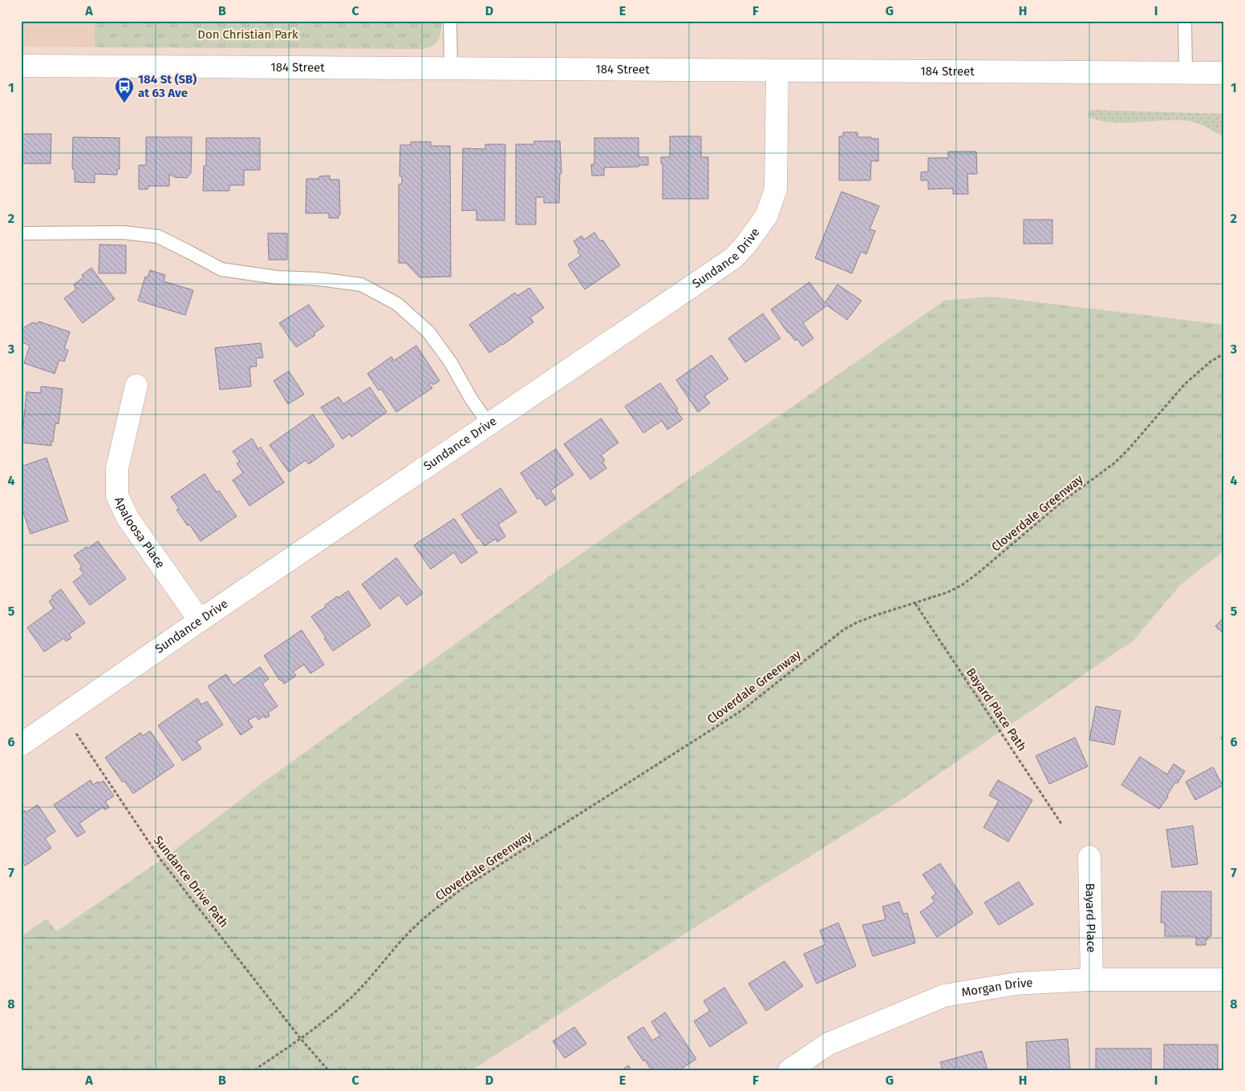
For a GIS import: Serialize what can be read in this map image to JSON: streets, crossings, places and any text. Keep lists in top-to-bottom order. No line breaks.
{"streets":{"street":["184 Street","Sundance Drive","Apaloosa Place","Bayard Place","Morgan Drive"],"path":["Cloverdale Greenway","Bayard Place Path","Sundance Drive Path"]},"crossings":[["184 Street","Sundance Drive"],["Sundance Drive","Apaloosa Place"],["Cloverdale Greenway","Bayard Place Path"],["Cloverdale Greenway","Sundance Drive Path"],["Bayard Place","Morgan Drive"]],"parks":["Don Christian Park"],"places":{"bus stop":["184 St (SB) at 63 Ave"]},"grid":{"columns":["A","B","C","D","E","F","G","H","I"],"rows":["1","2","3","4","5","6","7","8"]}}
